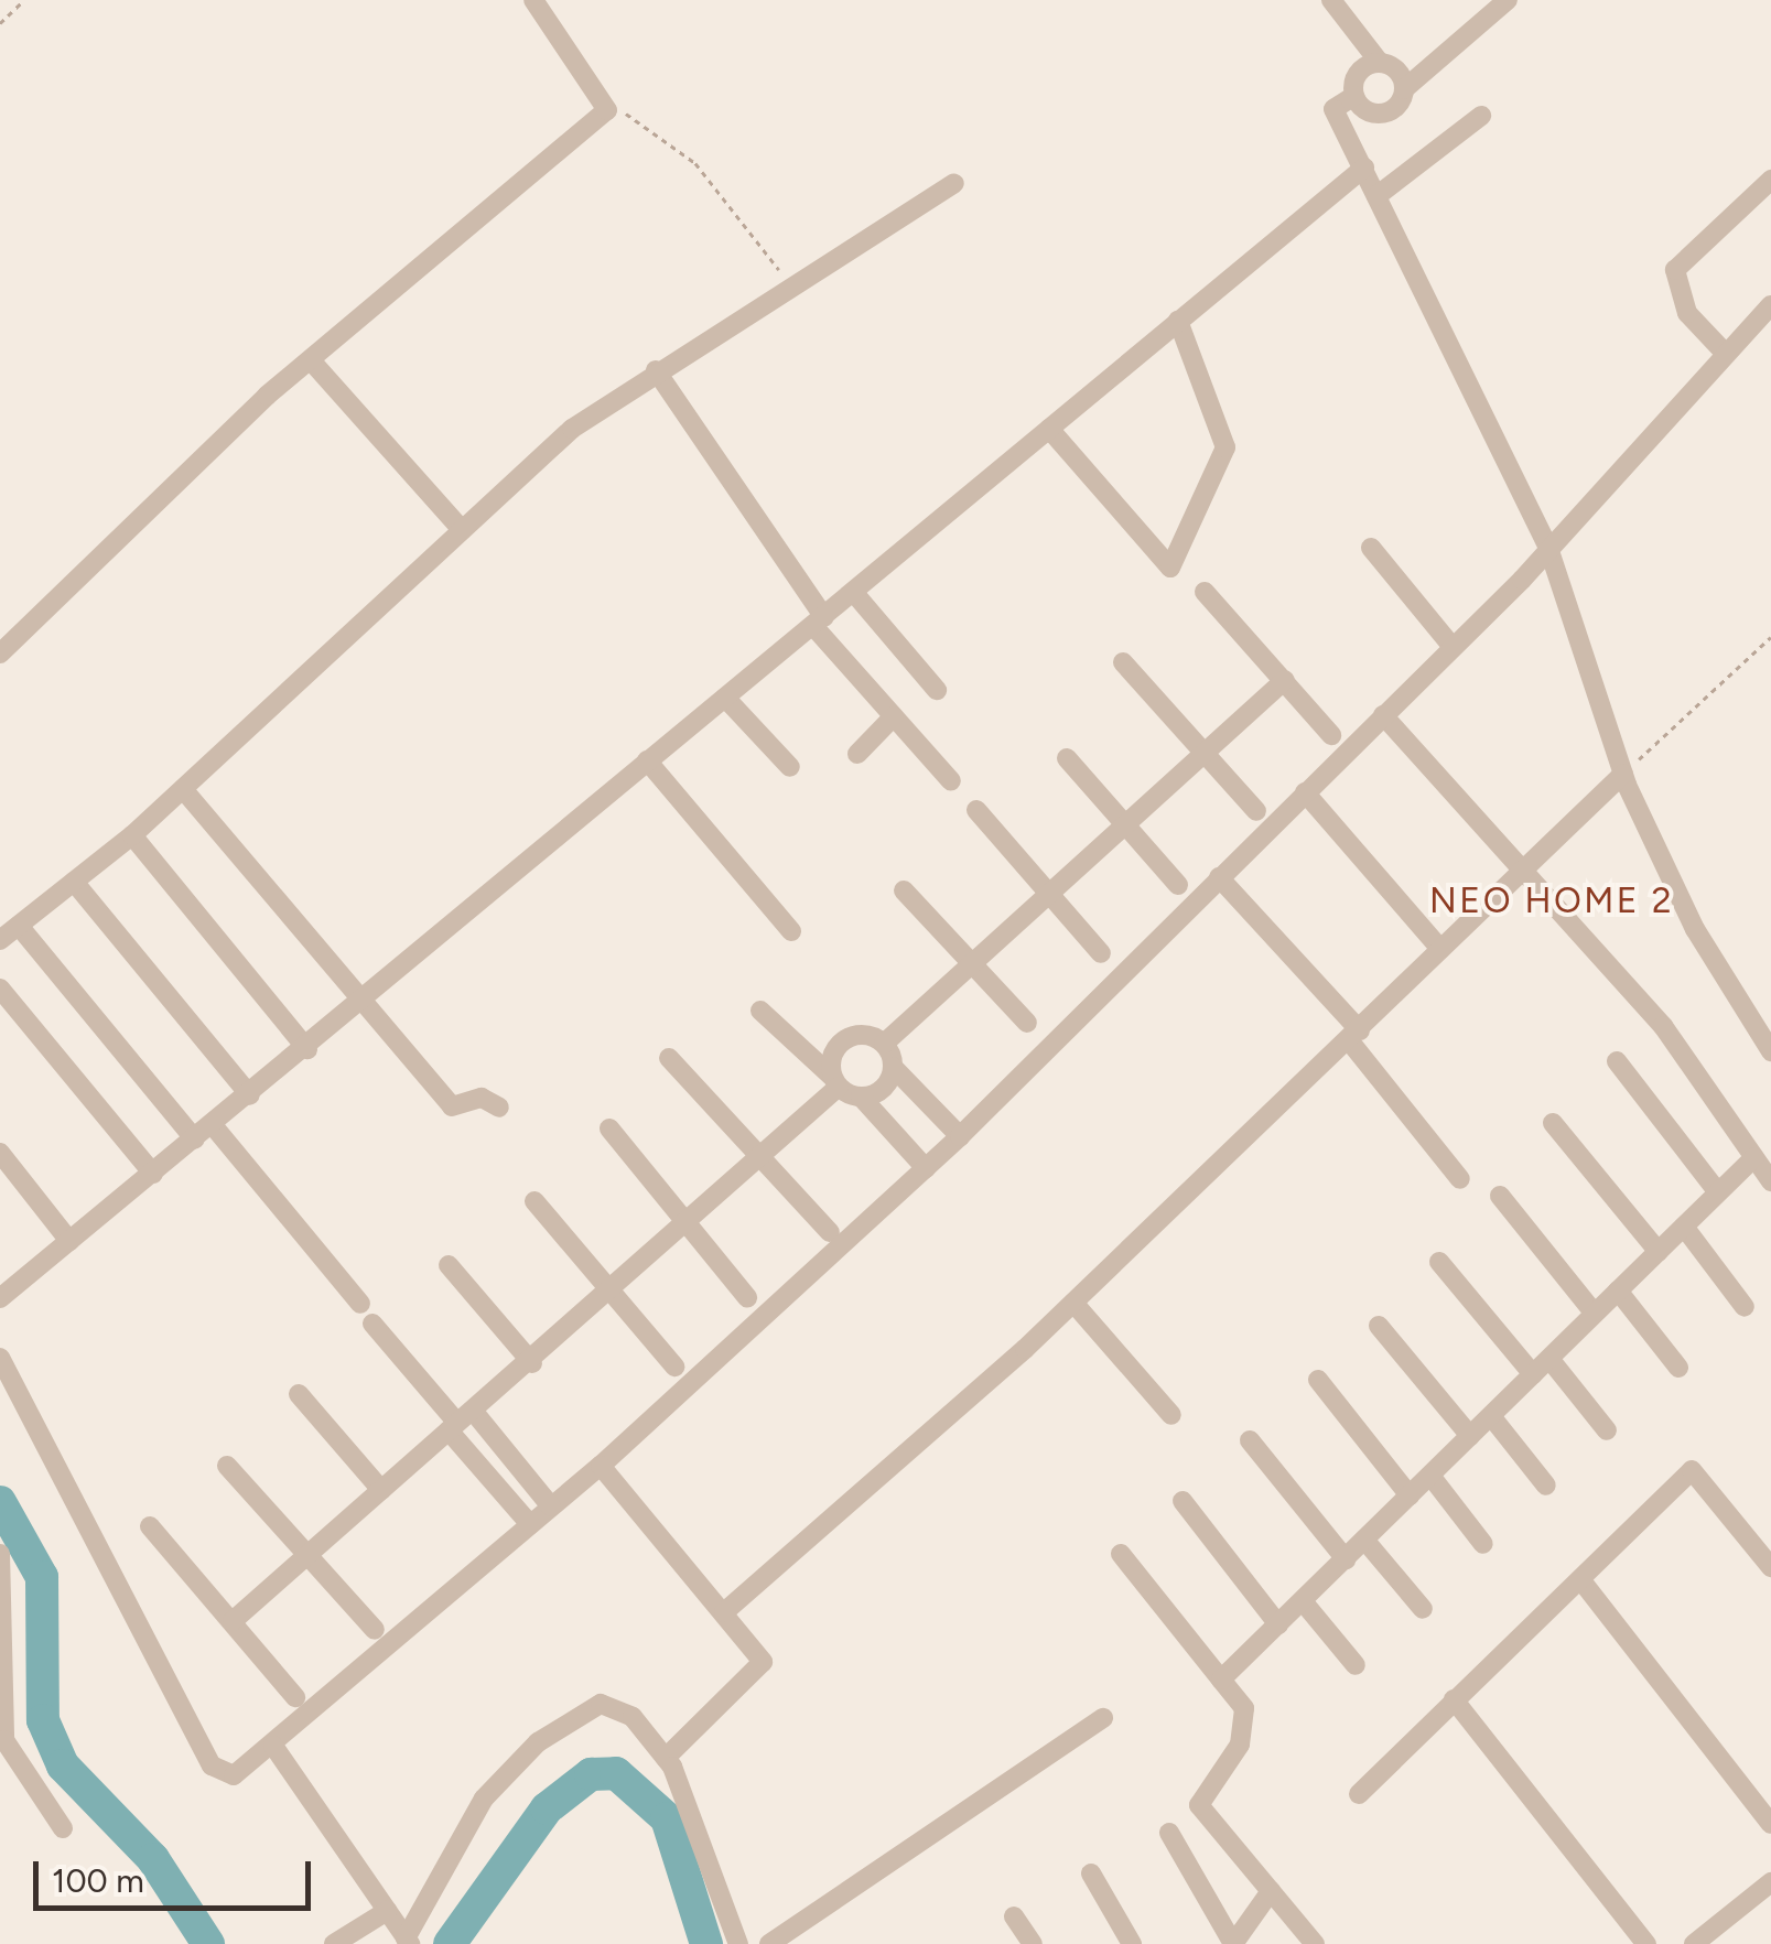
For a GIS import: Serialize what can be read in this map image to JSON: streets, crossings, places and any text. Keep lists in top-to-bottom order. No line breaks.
{"districts":["NEO HOME 2"],"scale_bar":"100 m"}
